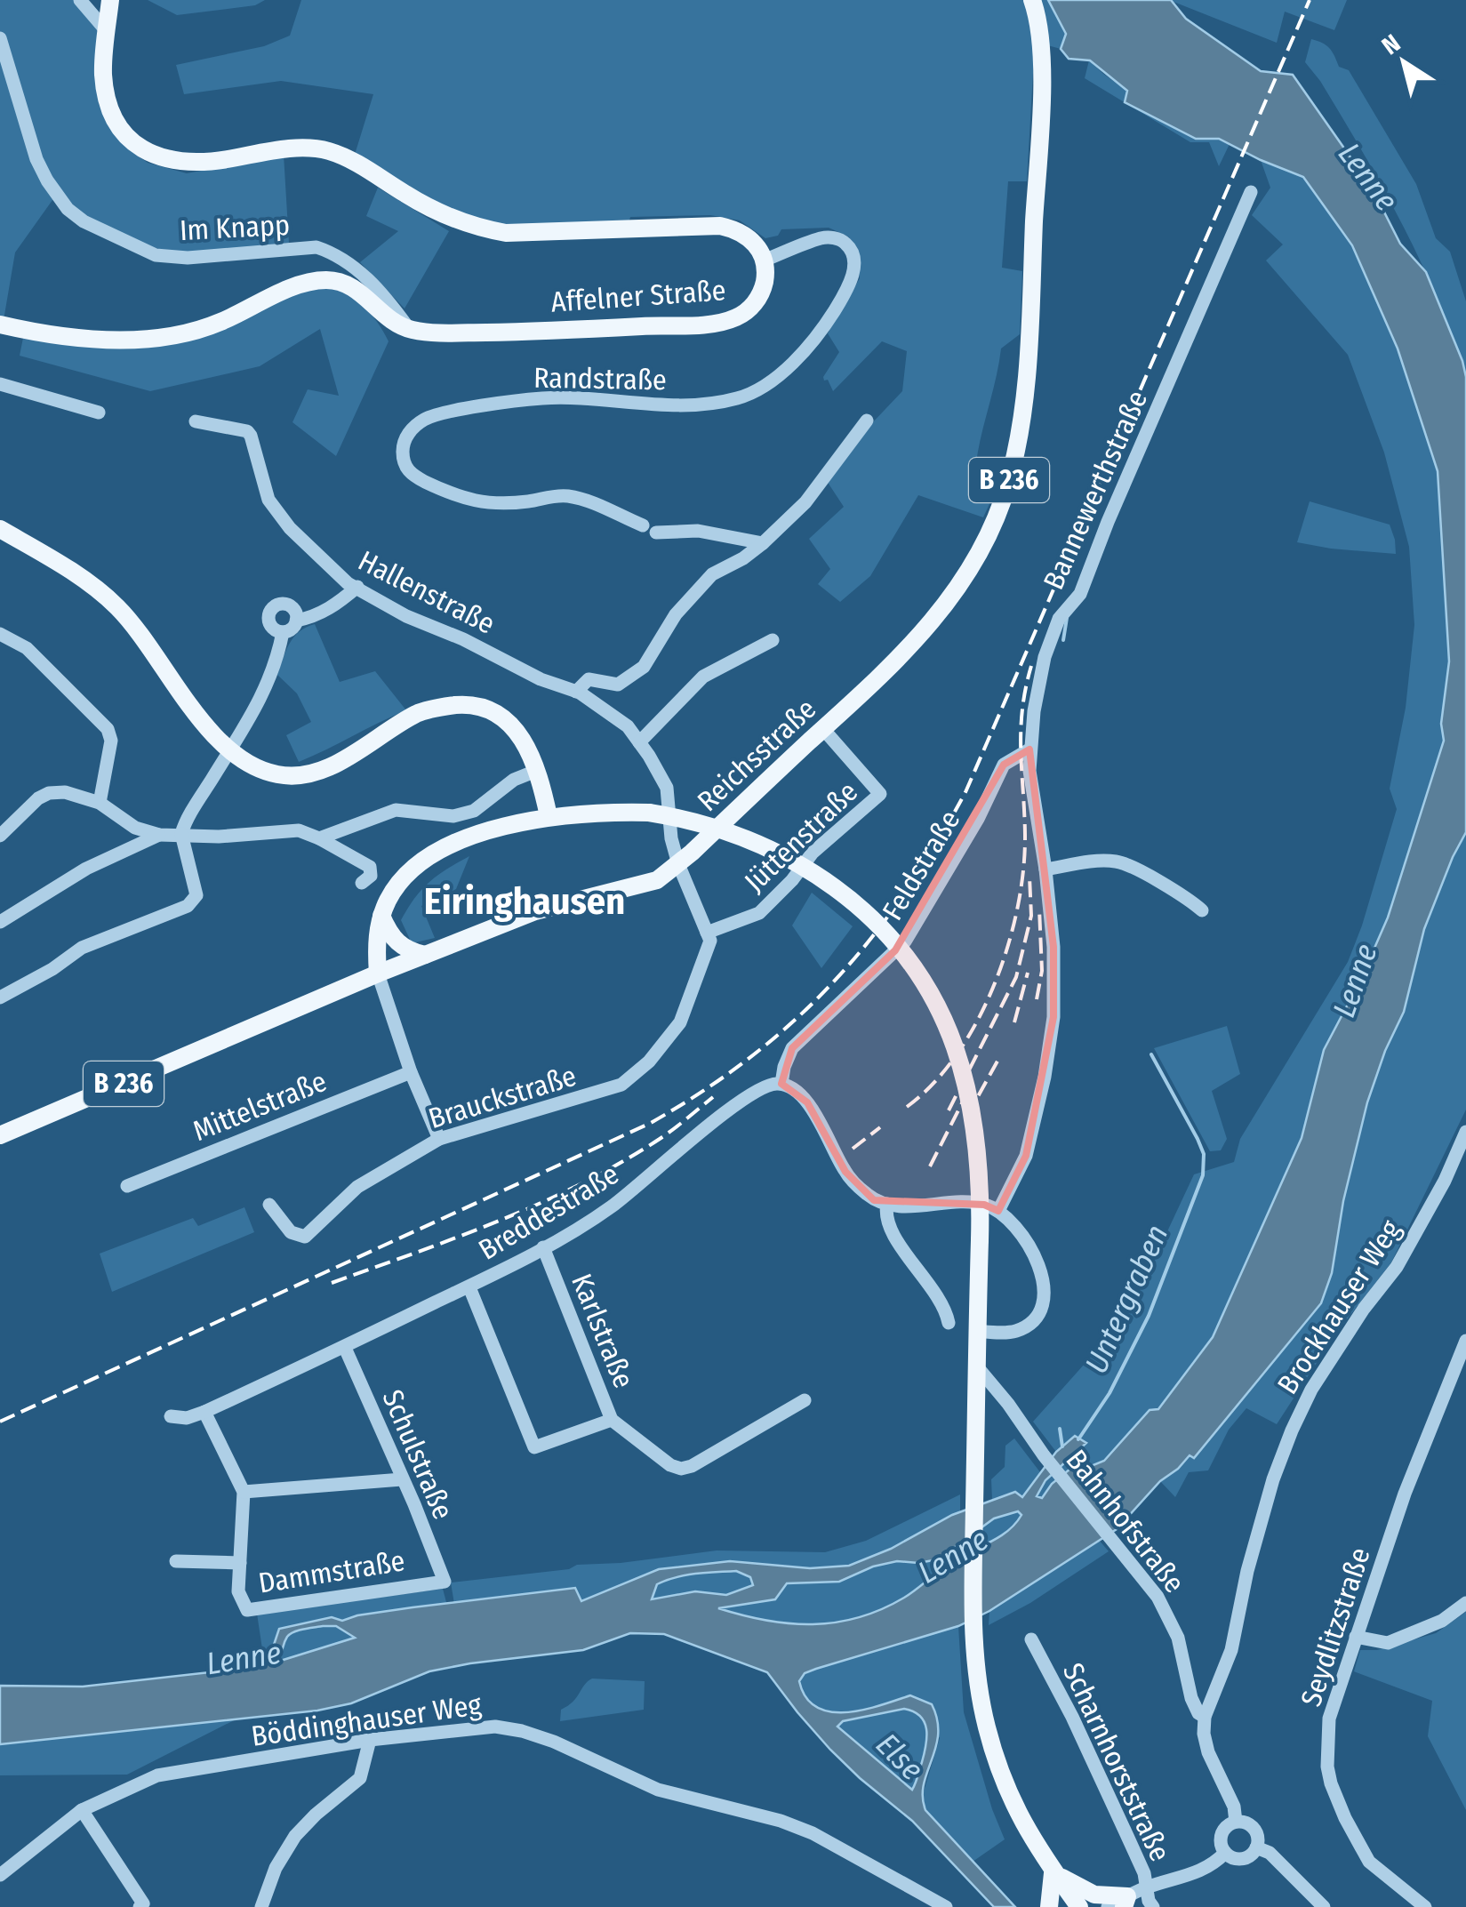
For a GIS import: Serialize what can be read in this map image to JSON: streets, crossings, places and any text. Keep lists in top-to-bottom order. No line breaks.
{"streets":{"main road":["Affelner Straße","B 236","Reichsstraße"],"street":["Im Knapp","Randstraße","Bannewerthstraße","Hallenstraße","Jüttenstraße","Feldstraße","Brauckstraße","Mittelstraße","Breddestraße","Brockhauser Weg","Karlstraße","Schulstraße","Bahnhofstraße","Dammstraße","Seydlitzstraße","Böddinghauser Weg","Scharnhorststraße"]},"crossings":[["Im Knapp","Affelner Straße"],["Affelner Straße","Randstraße"],["Bannewerthstraße","Feldstraße"],["Hallenstraße","Reichsstraße"],["Hallenstraße","Jüttenstraße"],["Hallenstraße","Brauckstraße"],["Reichsstraße","Jüttenstraße"],["Jüttenstraße","Brauckstraße"],["Feldstraße","Breddestraße"],["Breddestraße","Karlstraße"],["Breddestraße","Schulstraße"],["Brockhauser Weg","Bahnhofstraße"],["Schulstraße","Dammstraße"]],"districts":["Eiringhausen"],"water":["Lenne","Untergraben","Else"],"north":"top left"}
